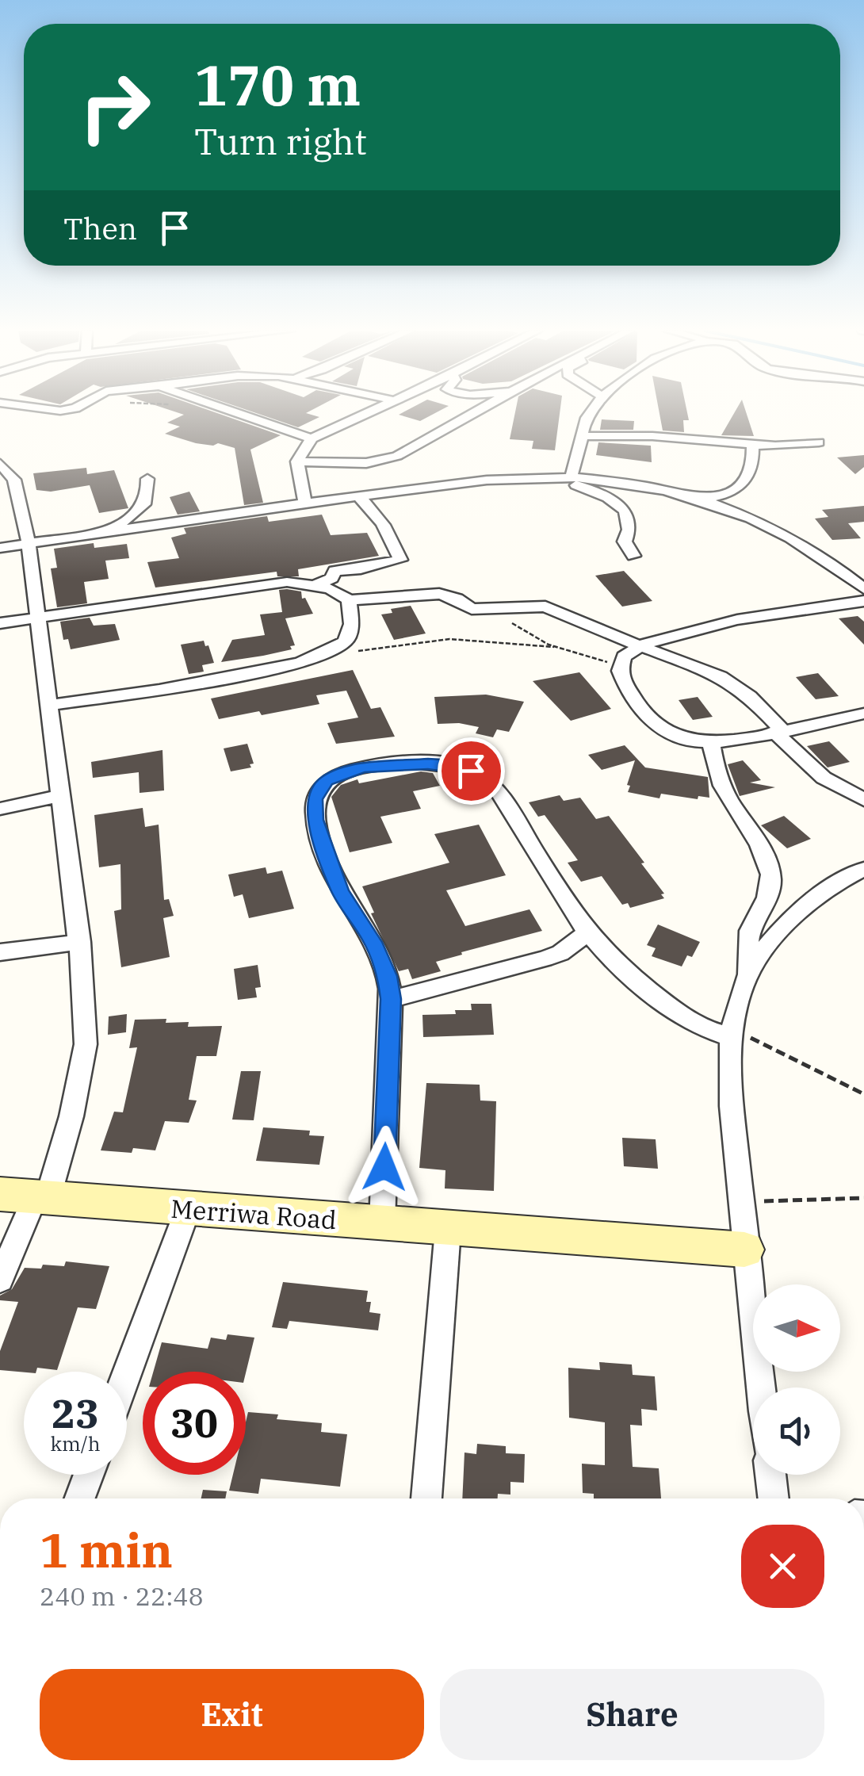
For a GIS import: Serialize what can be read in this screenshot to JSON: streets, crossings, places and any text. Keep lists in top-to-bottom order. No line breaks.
{"streets":{"street":["Merriwa Road"]},"north":"right","page":{"turn":["170 m","Turn right"],"then":"Then","speed":"23 km/h","limit":"30","heading":["1 min","240 m · 22:48"],"buttons":["Exit","Share"]}}
